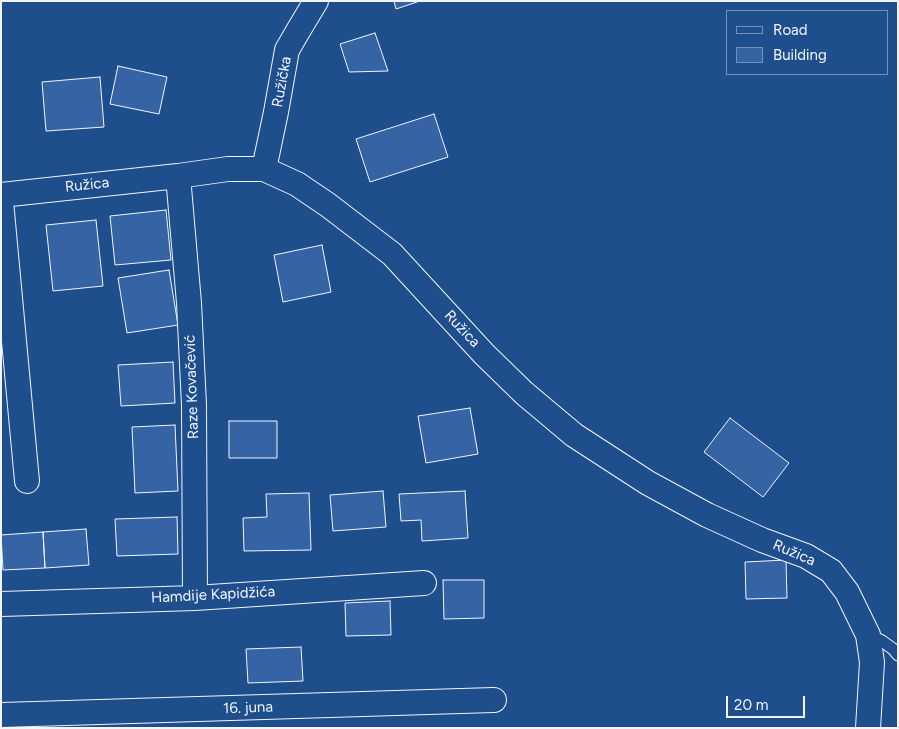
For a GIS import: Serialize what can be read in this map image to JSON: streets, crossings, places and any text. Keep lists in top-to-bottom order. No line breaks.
{"streets":{"street":["Ružička","Ružica","Raze Kovačević","Hamdije Kapidžića","16. juna"]},"crossings":[["Ružička","Ružica"],["Ružica","Raze Kovačević"],["Raze Kovačević","Hamdije Kapidžića"]],"legend":["Road","Building"],"scale_bar":"20 m"}
